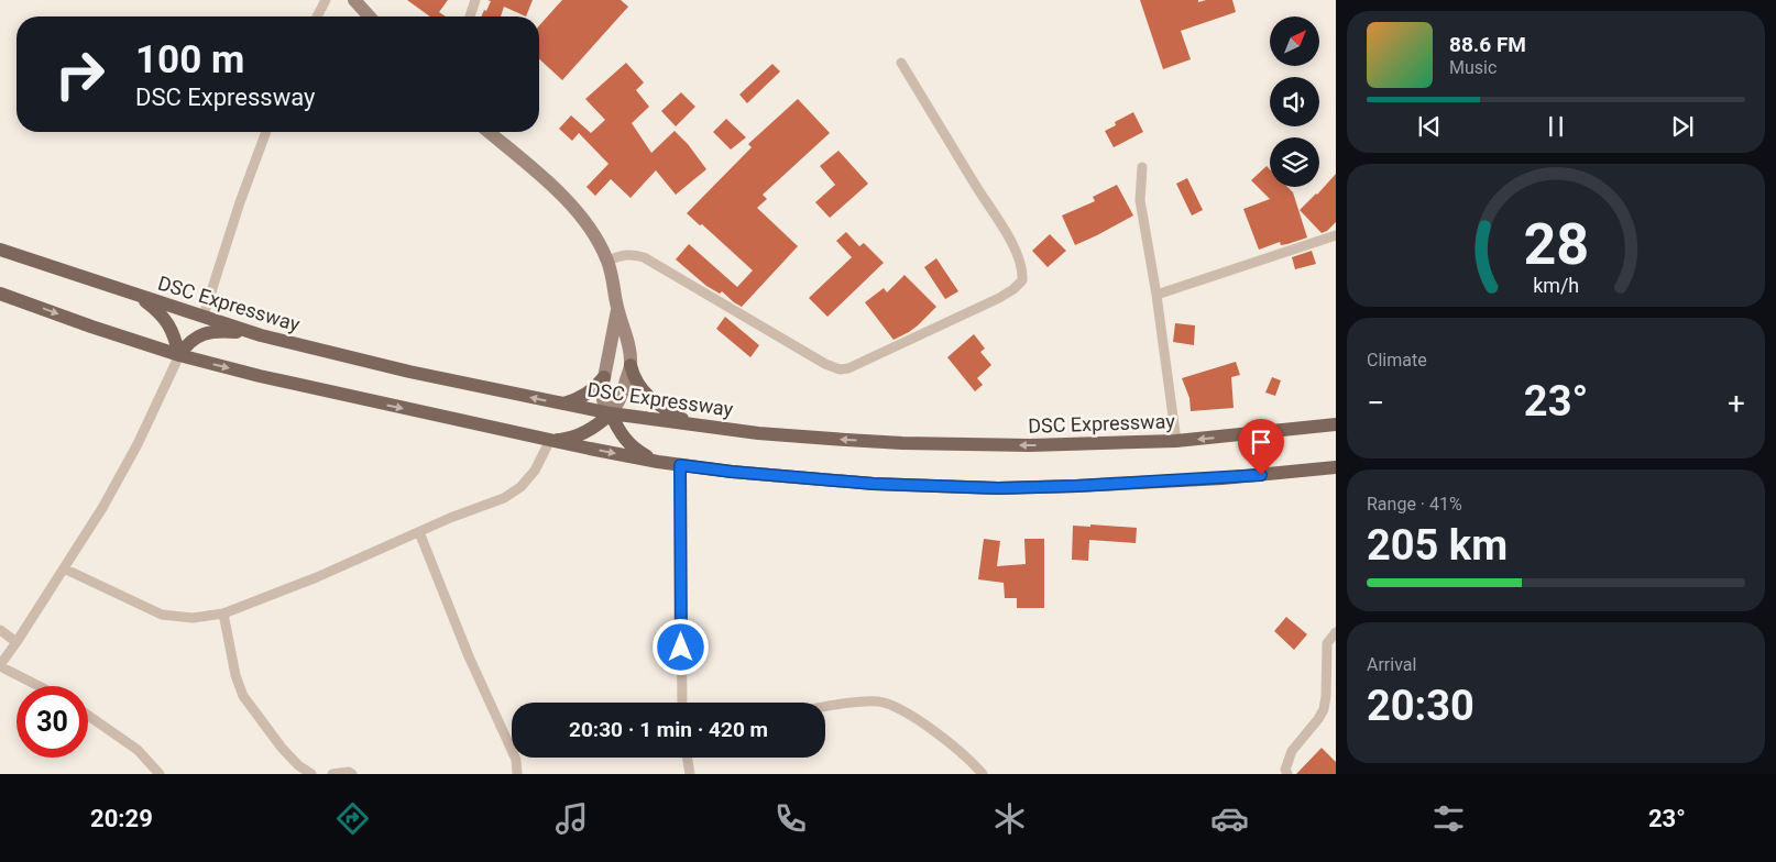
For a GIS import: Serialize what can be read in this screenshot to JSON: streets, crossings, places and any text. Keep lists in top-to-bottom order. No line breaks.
{"streets":{"main road":["DSC Expressway"]},"north":"top right","page":{"turn":["100 m","DSC Expressway"],"song":["88.6 FM","Music"],"tile":["Climate",["Range · 41%","205 km"],["Arrival","20:30"]],"heat":["−","23°","+"],"limit":"30","trip":"20:30 · 1 min · 420 m","tabs":["20:29","23°"],"gauge":["28","km/h"]}}
